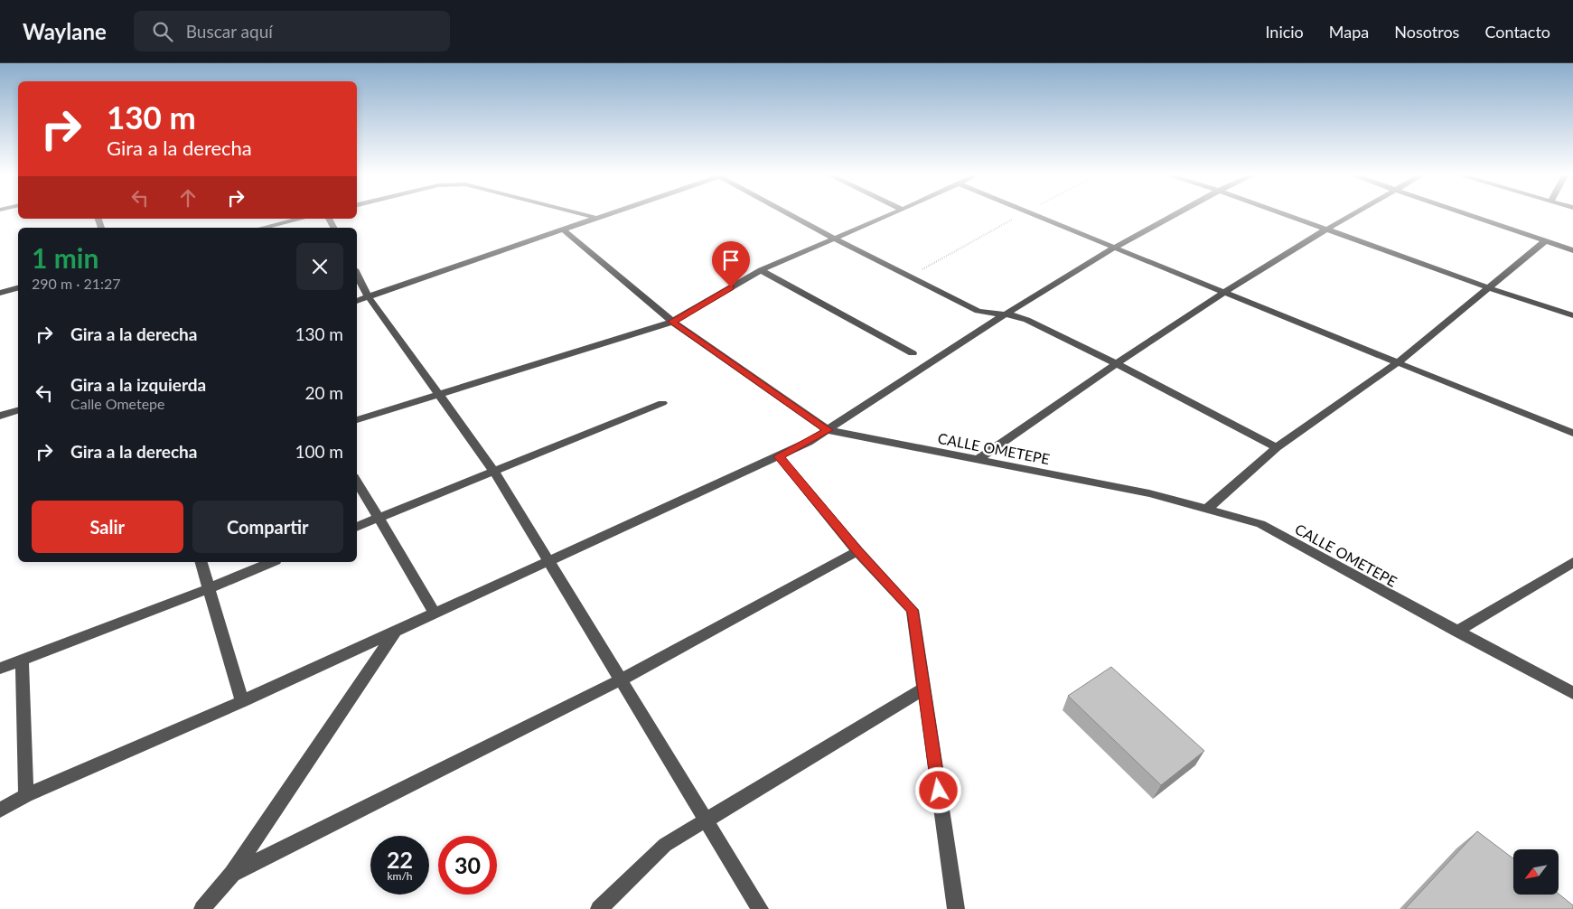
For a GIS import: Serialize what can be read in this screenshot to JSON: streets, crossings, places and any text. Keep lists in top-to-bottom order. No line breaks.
{"streets":{"street":["CALLE OMETEPE"]},"north":"bottom left","page":{"header":"Waylane","search":"Buscar aquí","nav":["Inicio","Mapa","Nosotros","Contacto"],"turn":["130 m","Gira a la derecha"],"heading":["1 min","290 m · 21:27"],"list":[{"name":"Gira a la derecha","value":"130 m"},{"name":"Gira a la izquierda","note":"Calle Ometepe","value":"20 m"},{"name":"Gira a la derecha","value":"100 m"}],"buttons":["Salir","Compartir"],"speed":"22 km/h","limit":"30"}}
